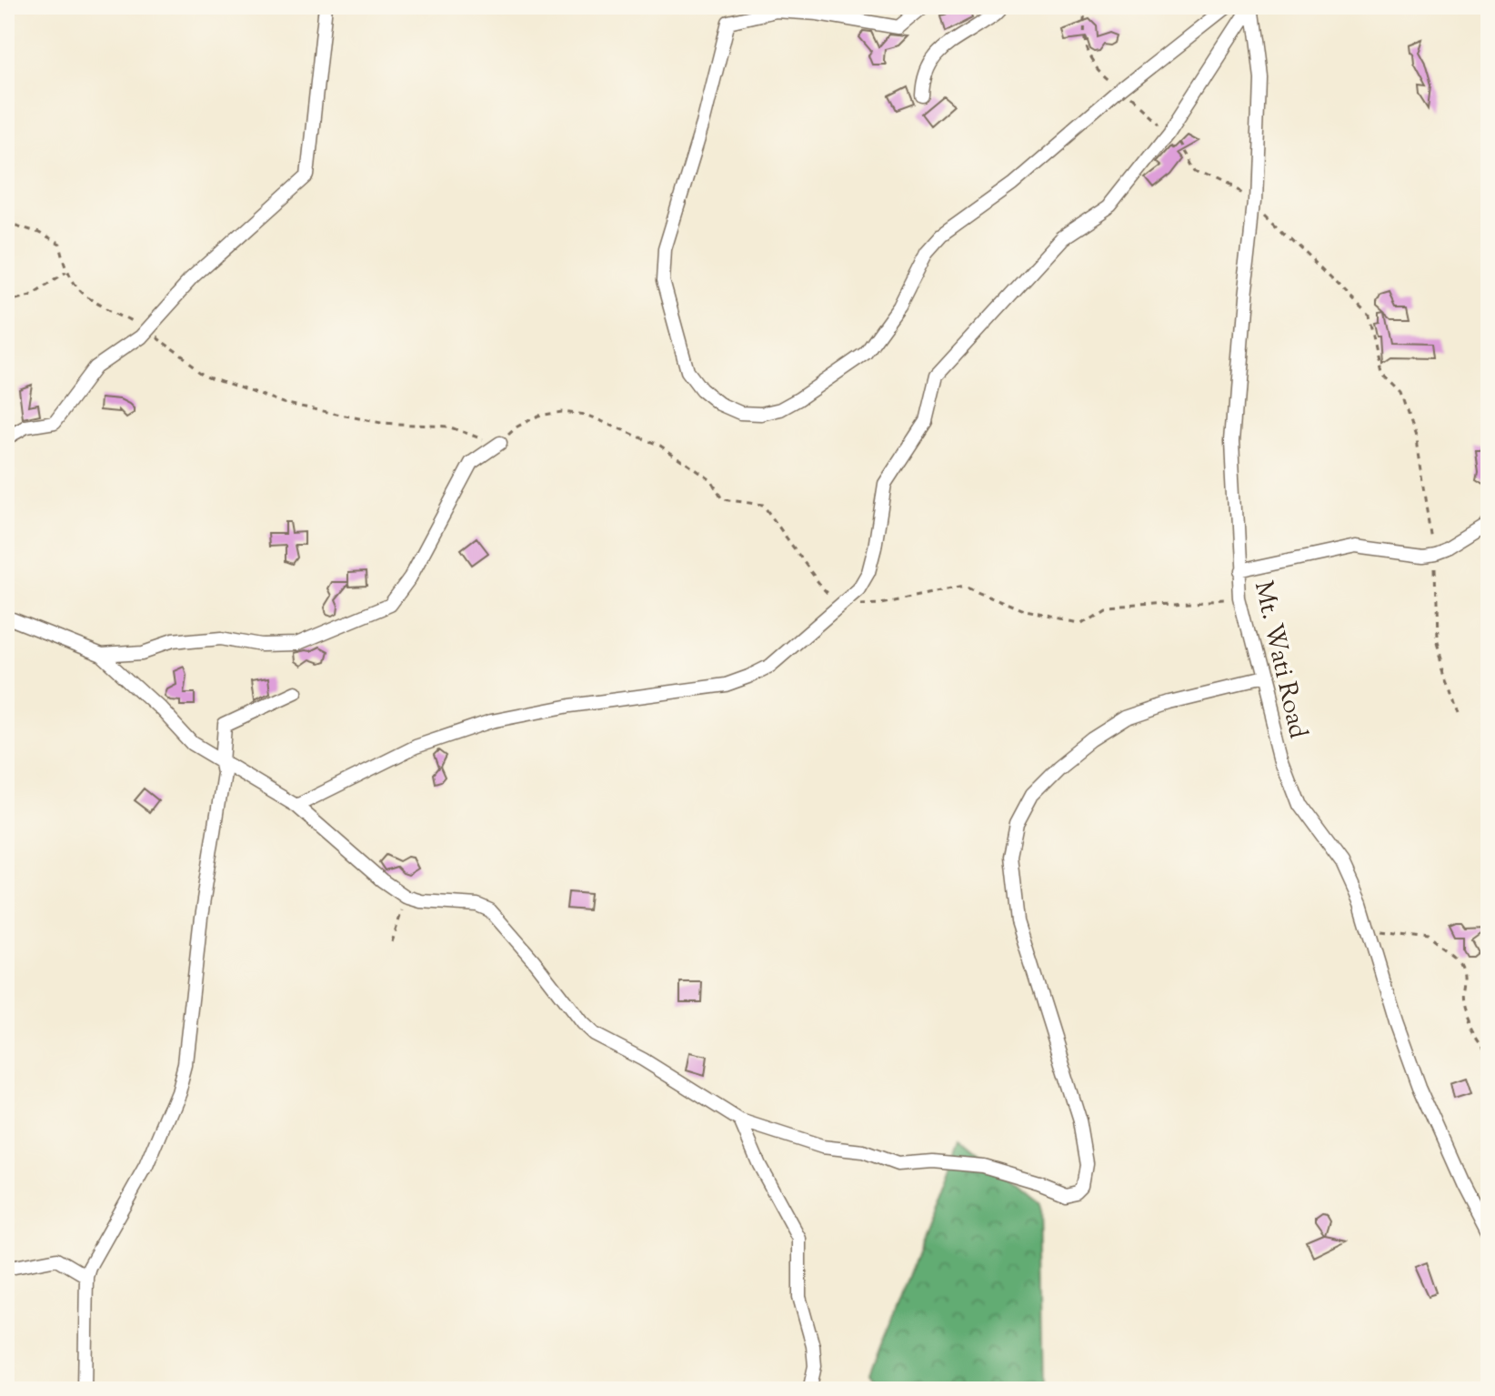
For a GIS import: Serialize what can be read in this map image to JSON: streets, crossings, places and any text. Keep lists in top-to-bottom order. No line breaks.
{"streets":{"street":["Mt. Wati Road"]}}
